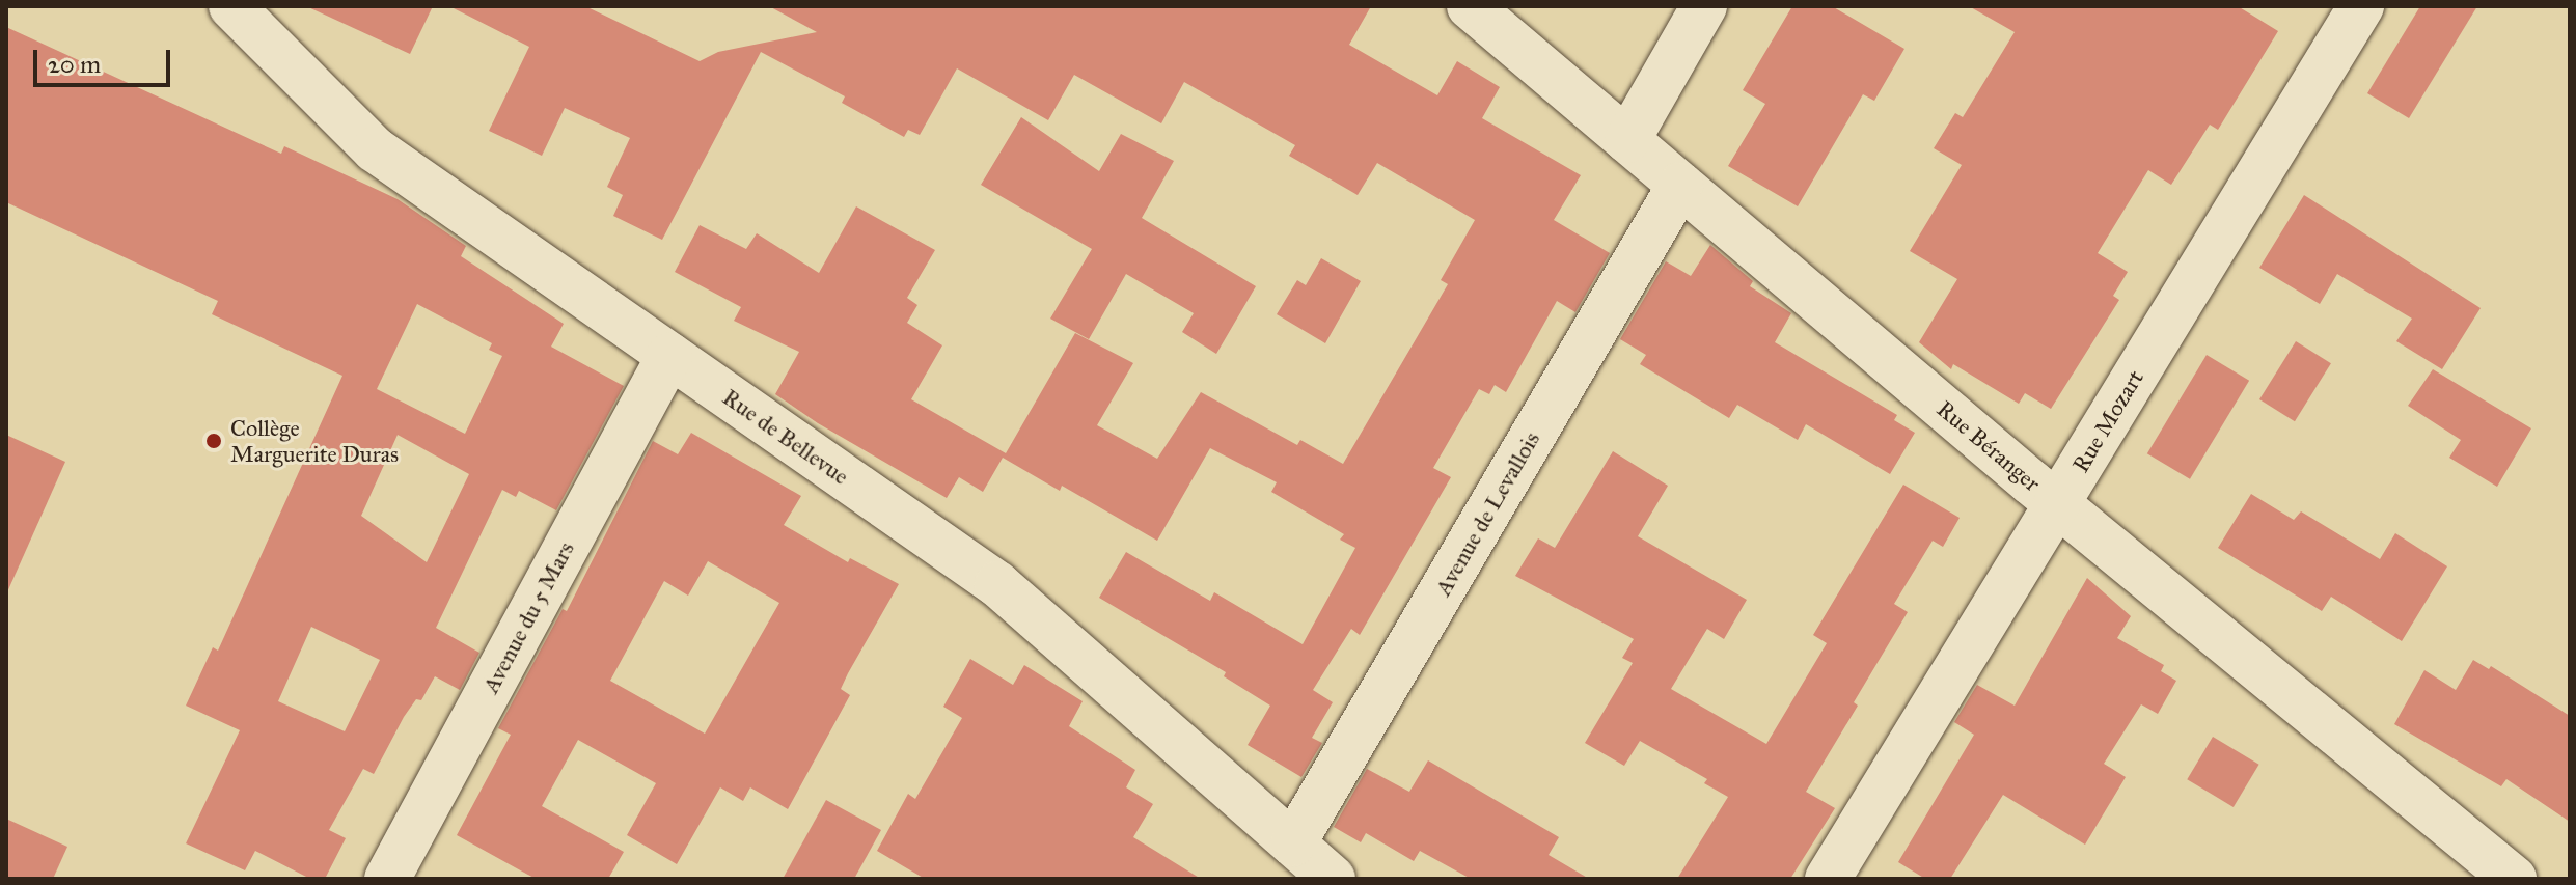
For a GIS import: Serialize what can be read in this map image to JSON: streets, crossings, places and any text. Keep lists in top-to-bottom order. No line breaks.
{"streets":{"street":["Rue Mozart","Rue de Bellevue","Rue Béranger","Avenue de Levallois","Avenue du 5 Mars"]},"crossings":[["Rue Mozart","Rue Béranger"],["Rue de Bellevue","Avenue de Levallois"],["Rue de Bellevue","Avenue du 5 Mars"],["Rue Béranger","Avenue de Levallois"]],"places":["Collège Marguerite Duras"],"scale_bar":"20 m"}
